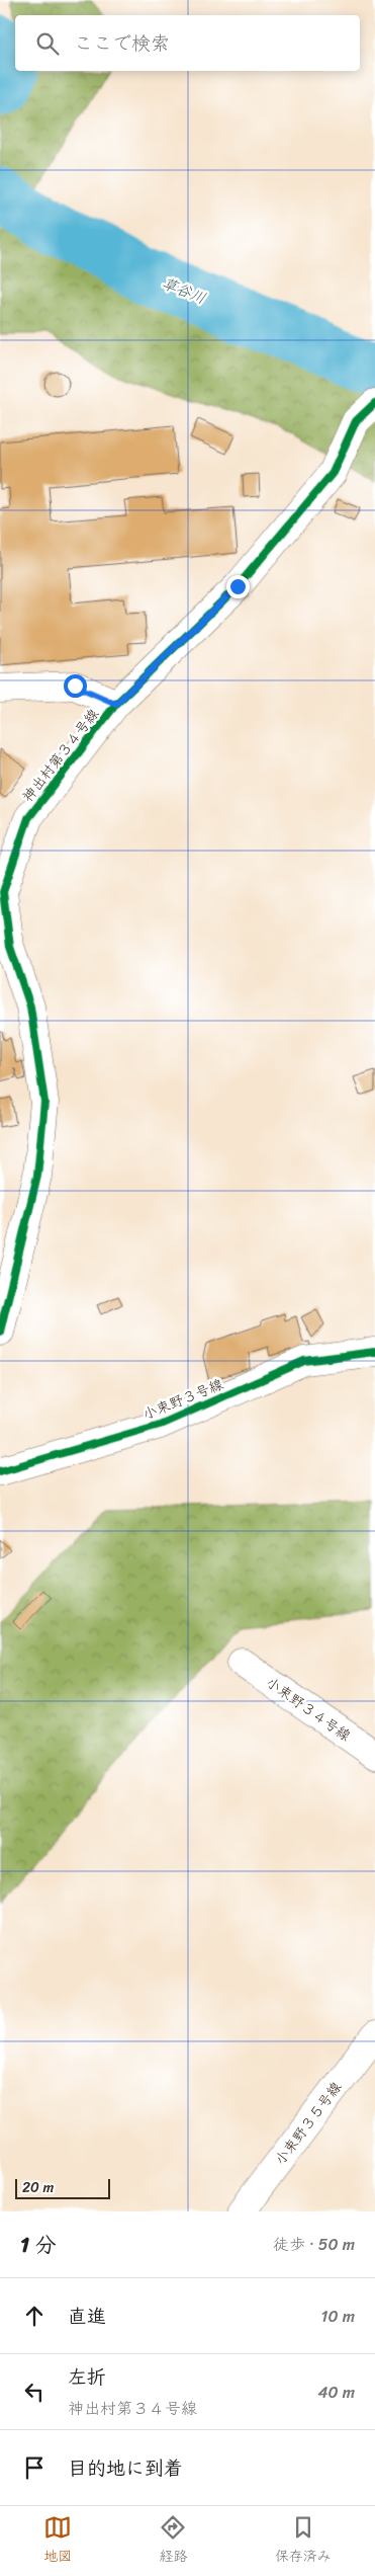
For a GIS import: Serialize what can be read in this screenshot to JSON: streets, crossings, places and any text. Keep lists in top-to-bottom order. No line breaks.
{"streets":{"street":["神出村第３４号線","小束野３号線","小束野３４号線","小束野３５号線"]},"water":["草谷川"],"scale_bar":"20 m","page":{"search":"ここで検索","scale":"20 m","heading":["1 分","徒歩 · 50 m"],"list":[["直進","10 m"],["左折","神出村第３４号線","40 m"],"目的地に到着"],"nav":["地図","経路","保存済み"]}}
